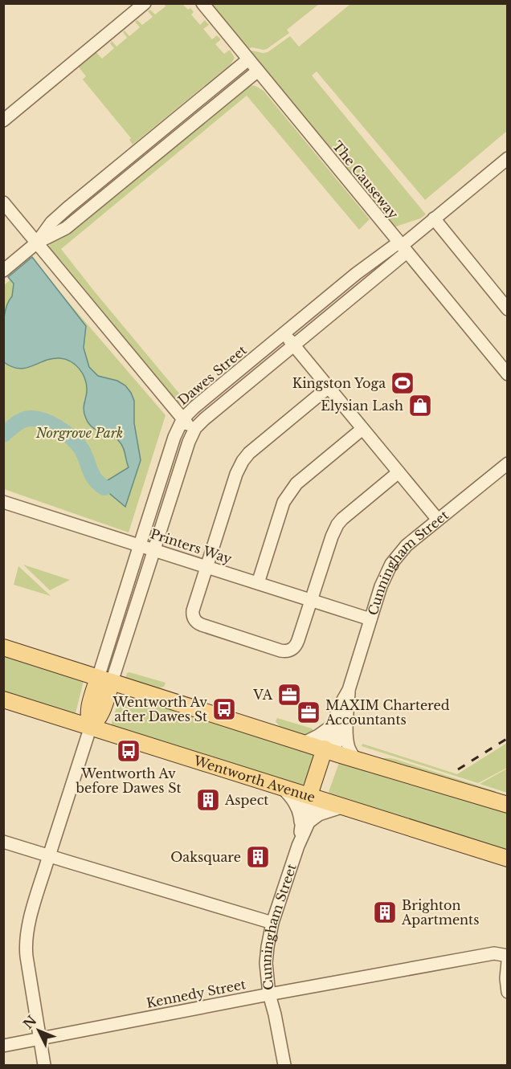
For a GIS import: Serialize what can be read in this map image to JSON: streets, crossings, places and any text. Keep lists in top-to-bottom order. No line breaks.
{"streets":{"main road":["Cunningham Street","Wentworth Avenue"],"street":["The Causeway","Dawes Street","Printers Way","Kennedy Street"]},"crossings":[["The Causeway","Dawes Street"],["Dawes Street","Printers Way"],["Printers Way","Cunningham Street"],["Cunningham Street","Wentworth Avenue"],["Cunningham Street","Kennedy Street"]],"parks":["Norgrove Park"],"places":{"sports":["Kingston Yoga"],"shop":["Elysian Lash"],"office":["VA","MAXIM Chartered Accountants"],"bus stop":["Wentworth Av after Dawes St","Wentworth Av before Dawes St"],"building":["Aspect","Oaksquare","Brighton Apartments"]},"north":"top left"}
